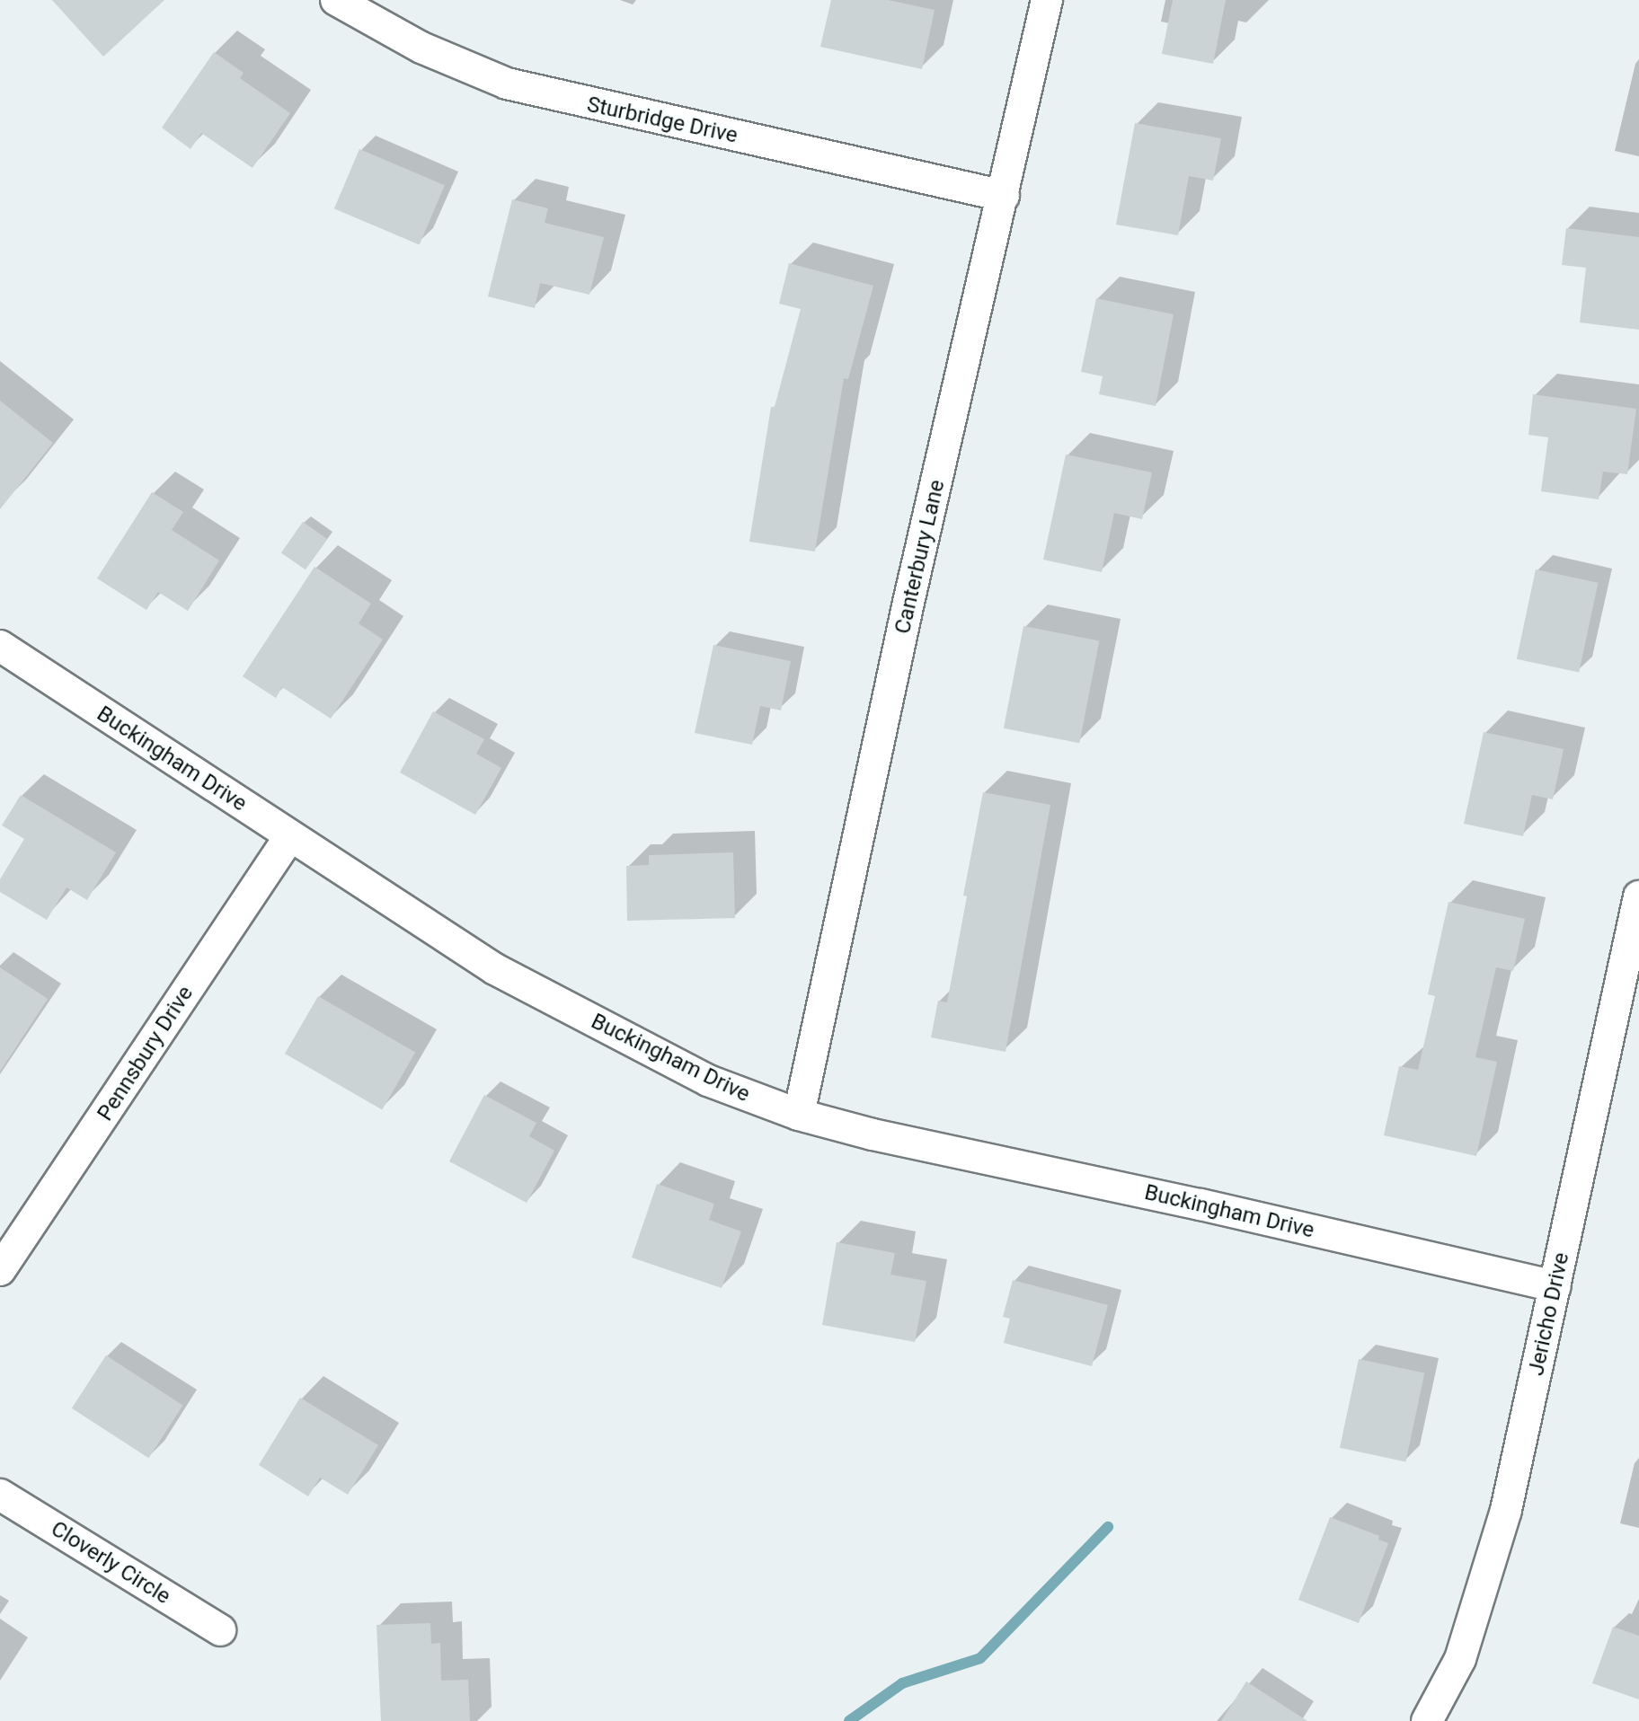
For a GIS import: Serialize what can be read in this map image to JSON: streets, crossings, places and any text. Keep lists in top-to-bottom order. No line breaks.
{"streets":{"street":["Sturbridge Drive","Canterbury Lane","Buckingham Drive","Pennsbury Drive","Jericho Drive","Cloverly Circle"]},"crossings":[["Sturbridge Drive","Canterbury Lane"],["Canterbury Lane","Buckingham Drive"],["Buckingham Drive","Pennsbury Drive"],["Buckingham Drive","Jericho Drive"]]}
